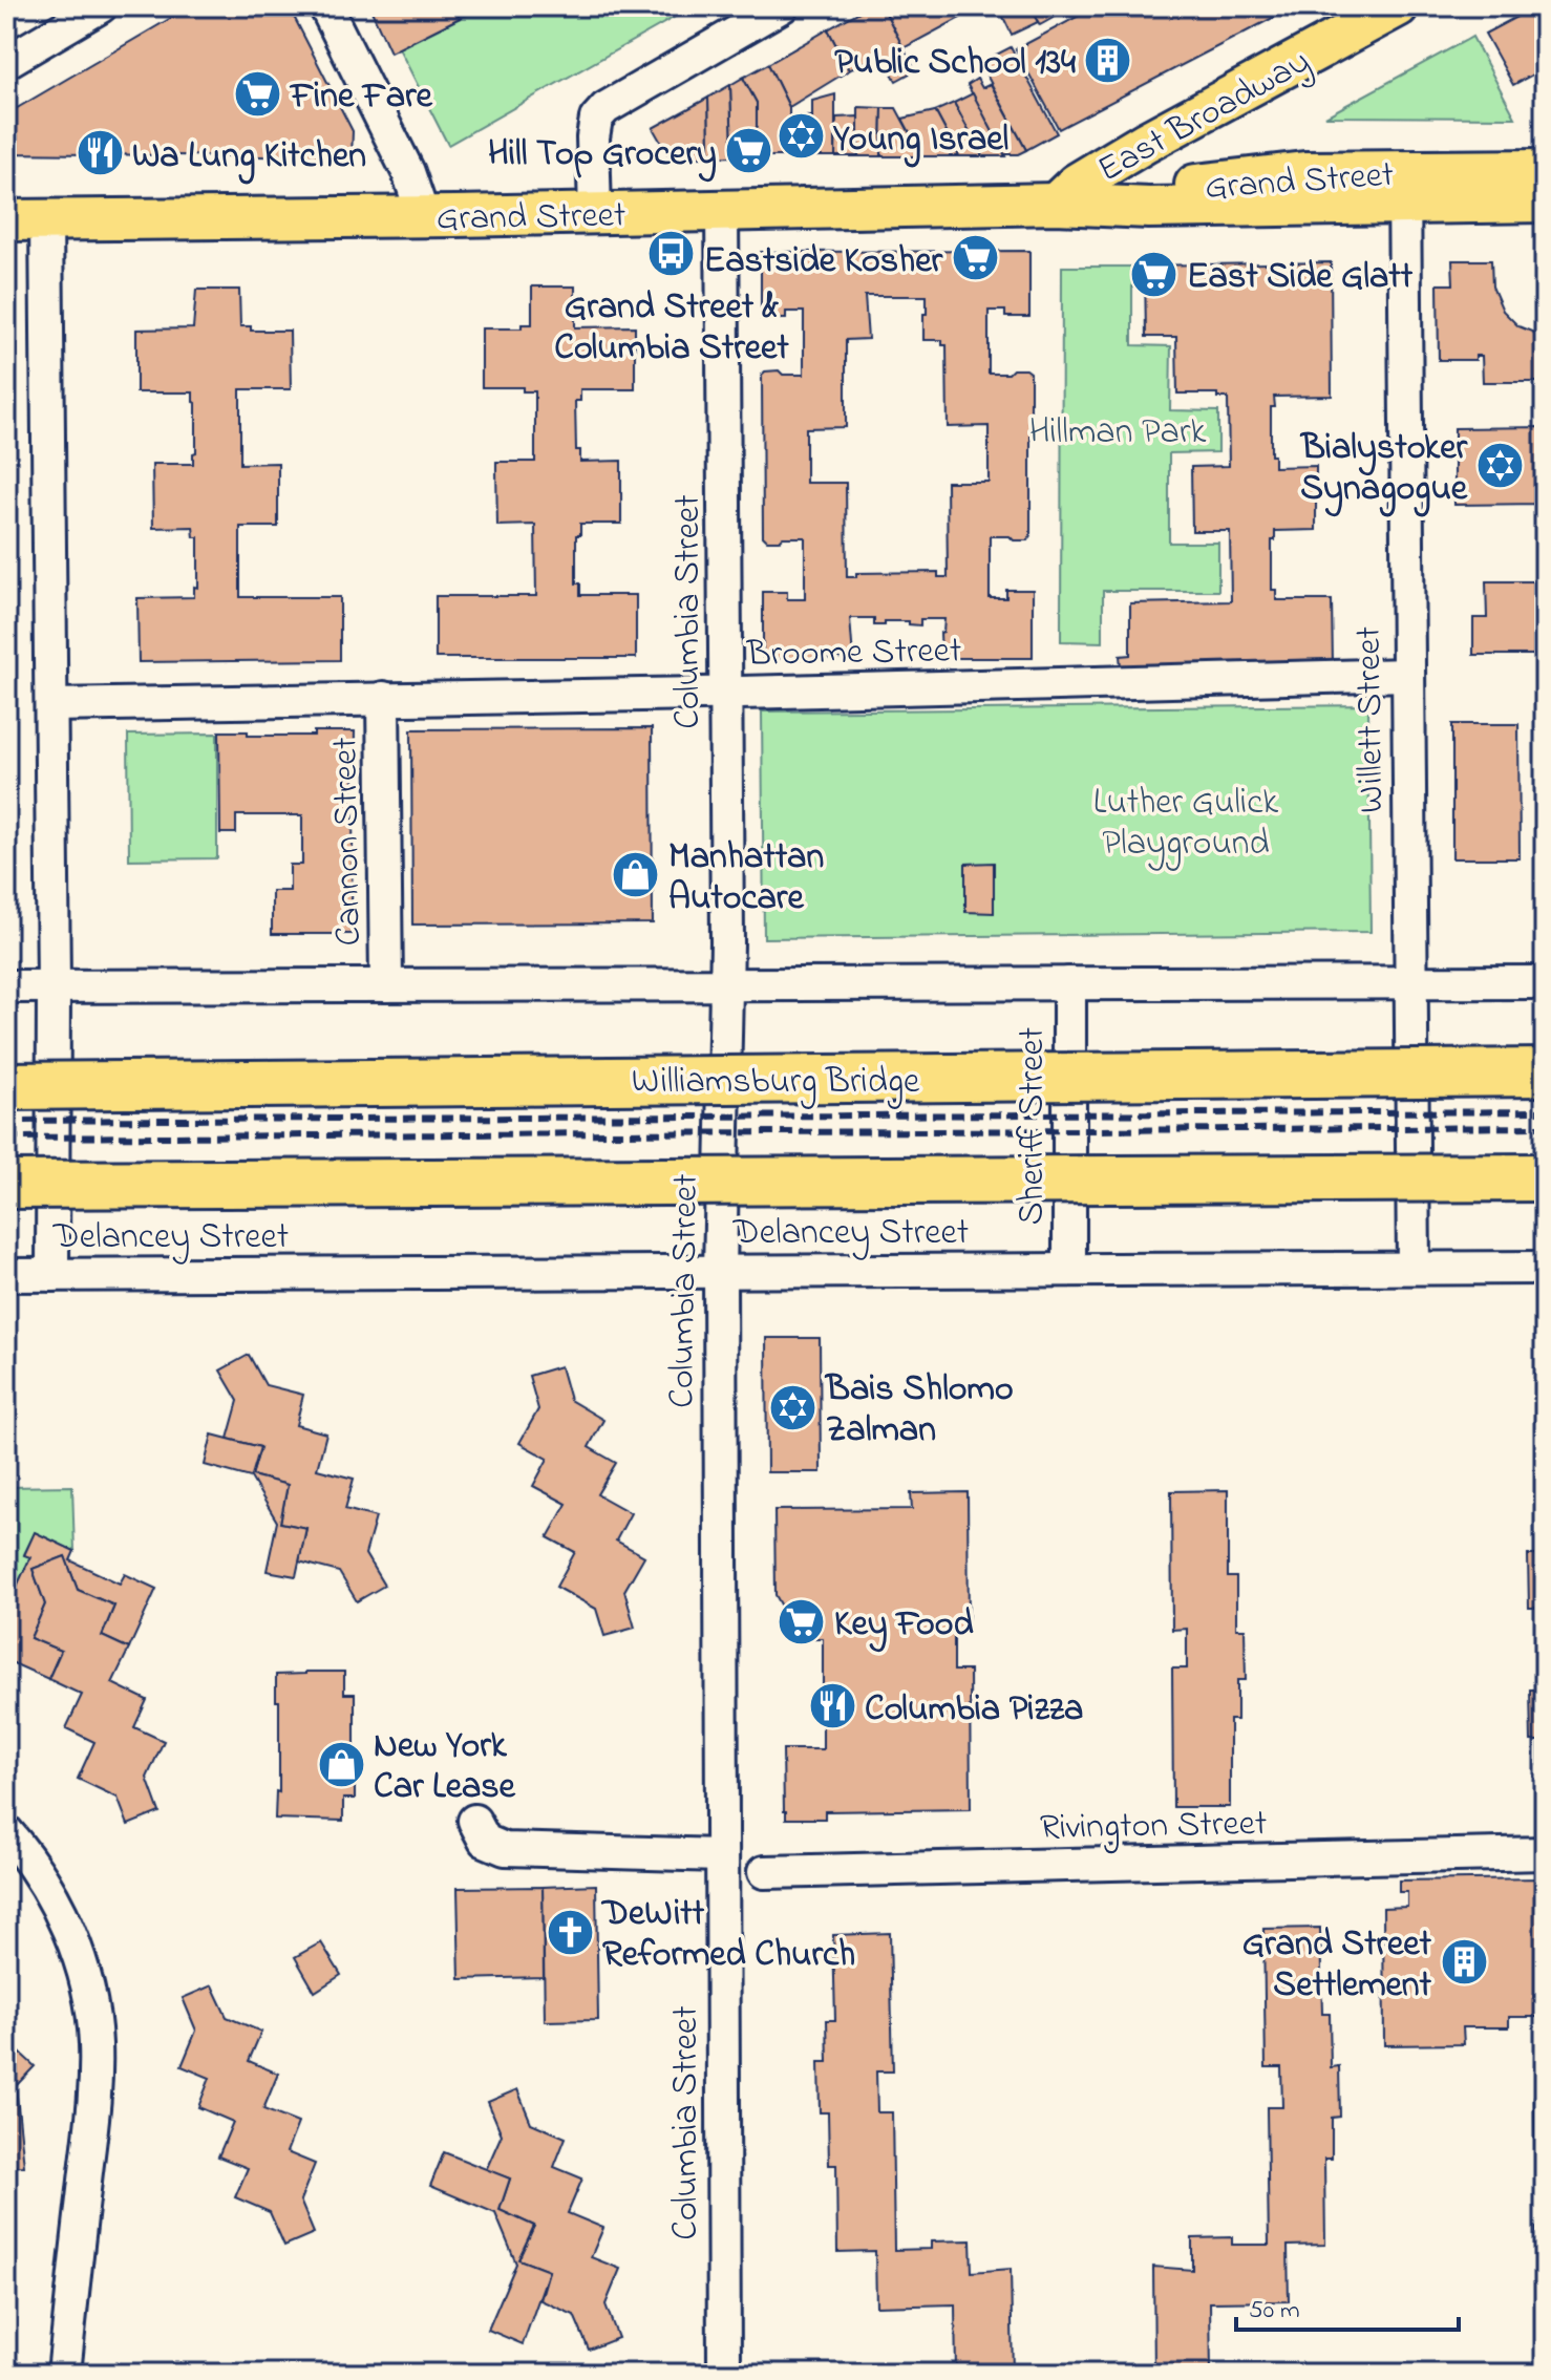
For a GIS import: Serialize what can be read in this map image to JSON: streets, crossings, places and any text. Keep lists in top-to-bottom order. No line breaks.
{"streets":{"highway":["Williamsburg Bridge"],"main road":["East Broadway","Grand Street"],"street":["Columbia Street","Broome Street","Willett Street","Cannon Street","Sheriff Street","Delancey Street","Rivington Street"]},"crossings":[["East Broadway","Grand Street"],["Grand Street","Columbia Street"],["Grand Street","Willett Street"],["Columbia Street","Broome Street"],["Columbia Street","Delancey Street"],["Broome Street","Willett Street"],["Broome Street","Cannon Street"],["Willett Street","Delancey Street"],["Sheriff Street","Delancey Street"]],"parks":["Hillman Park","Luther Gulick Playground"],"places":{"building":["Public School 134","Grand Street Settlement"],"supermarket":["Fine Fare","Hill Top Grocery","Eastside Kosher","East Side Glatt","Key Food"],"synagogue":["Young Israel","Bialystoker Synagogue","Bais Shlomo Zalman"],"restaurant":["Wa Lung Kitchen","Columbia Pizza"],"bus stop":["Grand Street & Columbia Street"],"shop":["Manhattan Autocare","New York Car Lease"],"church":["DeWitt Reformed Church"]},"scale_bar":"50 m"}
